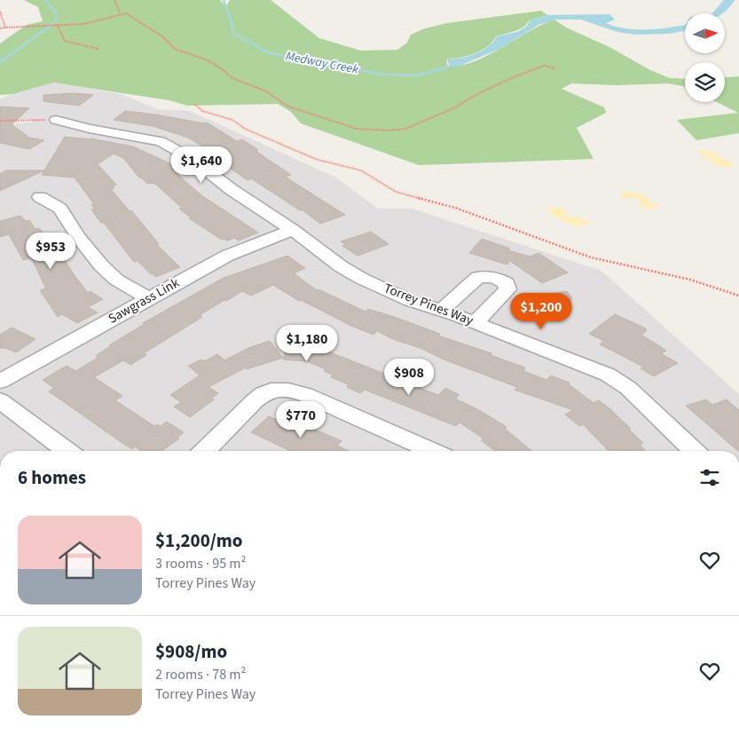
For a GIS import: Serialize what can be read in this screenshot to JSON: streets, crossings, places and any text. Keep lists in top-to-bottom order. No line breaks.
{"streets":{"street":["Sawgrass Link","Torrey Pines Way"]},"crossings":[["Sawgrass Link","Torrey Pines Way"]],"water":["Medway Creek"],"north":"right","page":{"price":["$1,640","$953","$1,200","$1,180","$908","$770"],"heading":"6 homes","list":[{"name":"$1,200/mo","note":"3 rooms · 95 m² · Torrey Pines Way"},{"name":"$908/mo","note":"2 rooms · 78 m² · Torrey Pines Way"}]}}
